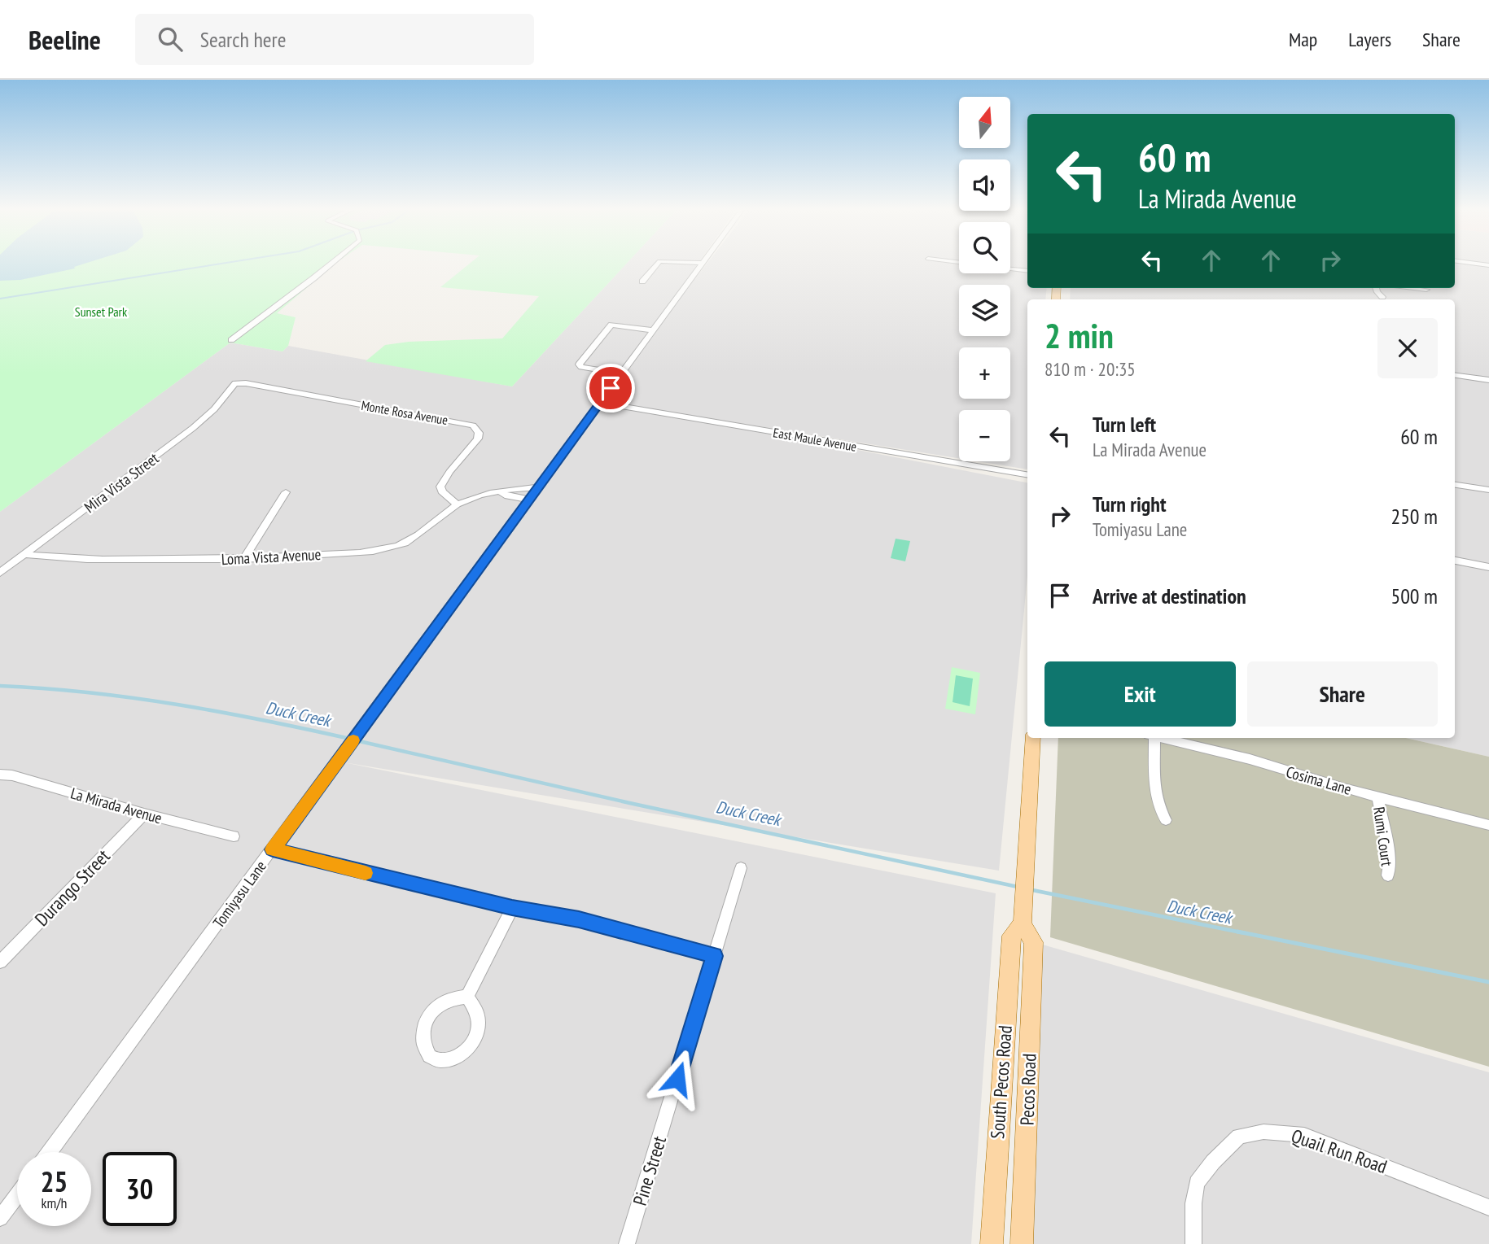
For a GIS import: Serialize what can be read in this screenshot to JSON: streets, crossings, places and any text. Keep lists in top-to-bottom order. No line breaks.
{"streets":{"main road":["South Pecos Road","Pecos Road"],"street":["Monte Rosa Avenue","East Maule Avenue","Mira Vista Street","Loma Vista Avenue","Cosima Lane","La Mirada Avenue","Rumi Court","Durango Street","Tomiyasu Lane","Quail Run Road","Pine Street"]},"crossings":[["Monte Rosa Avenue","Mira Vista Street"],["Monte Rosa Avenue","Loma Vista Avenue"],["East Maule Avenue","Tomiyasu Lane"],["Mira Vista Street","Loma Vista Avenue"],["Loma Vista Avenue","Tomiyasu Lane"],["Cosima Lane","Rumi Court"],["La Mirada Avenue","Durango Street"],["South Pecos Road","Pecos Road"]],"water":["Duck Creek"],"parks":["Sunset Park"],"north":"top","page":{"header":"Beeline","search":"Search here","nav":["Map","Layers","Share"],"map_buttons":["+","−"],"turn":["60 m","La Mirada Avenue"],"heading":["2 min","810 m · 20:35"],"list":[{"name":"Turn left","note":"La Mirada Avenue","value":"60 m"},{"name":"Turn right","note":"Tomiyasu Lane","value":"250 m"},{"name":"Arrive at destination","value":"500 m"}],"buttons":["Exit","Share"],"speed":"25 km/h","limit":"30"}}
